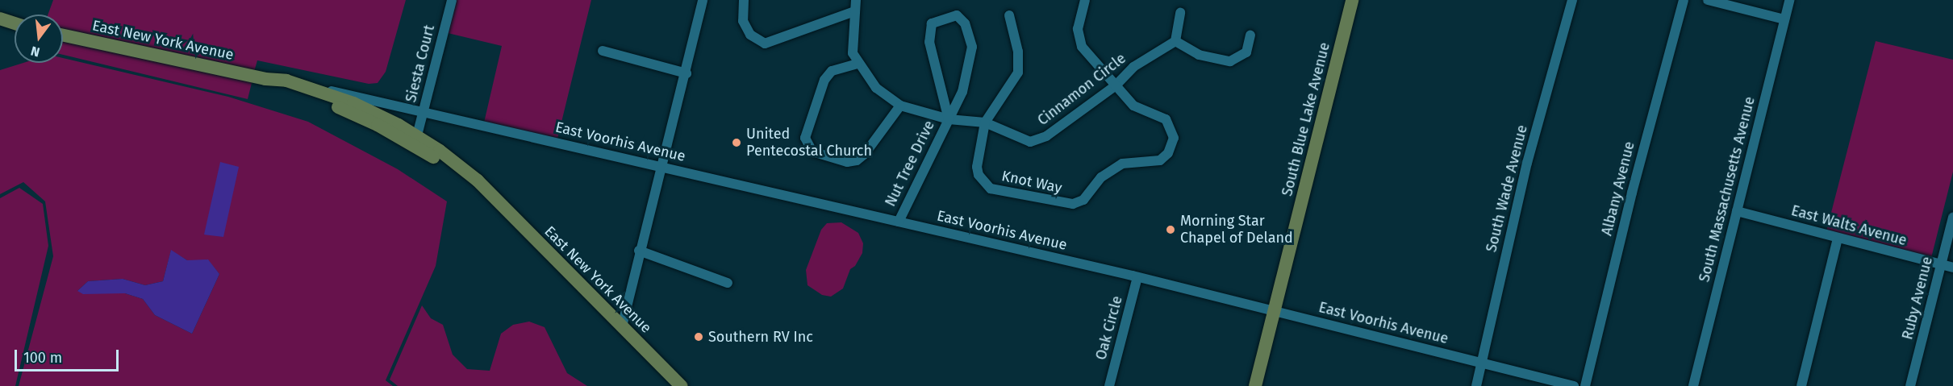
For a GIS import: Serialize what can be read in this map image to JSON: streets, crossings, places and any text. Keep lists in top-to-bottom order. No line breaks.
{"streets":{"main road":["East New York Avenue","South Blue Lake Avenue"],"street":["Siesta Court","Cinnamon Circle","East Voorhis Avenue","Nut Tree Drive","Knot Way","South Wade Avenue","Albany Avenue","South Massachusetts Avenue","East Walts Avenue","Ruby Avenue","Oak Circle"]},"crossings":[["East New York Avenue","Siesta Court"],["East New York Avenue","East Voorhis Avenue"],["Siesta Court","East Voorhis Avenue"],["Cinnamon Circle","Nut Tree Drive"],["Cinnamon Circle","Knot Way"],["South Blue Lake Avenue","East Voorhis Avenue"],["East Voorhis Avenue","Nut Tree Drive"],["East Voorhis Avenue","South Wade Avenue"],["East Voorhis Avenue","Oak Circle"],["South Massachusetts Avenue","East Walts Avenue"],["East Walts Avenue","Ruby Avenue"]],"places":["United Pentecostal Church","Morning Star Chapel of Deland","Southern RV Inc"],"scale_bar":"100 m","north":"bottom"}
